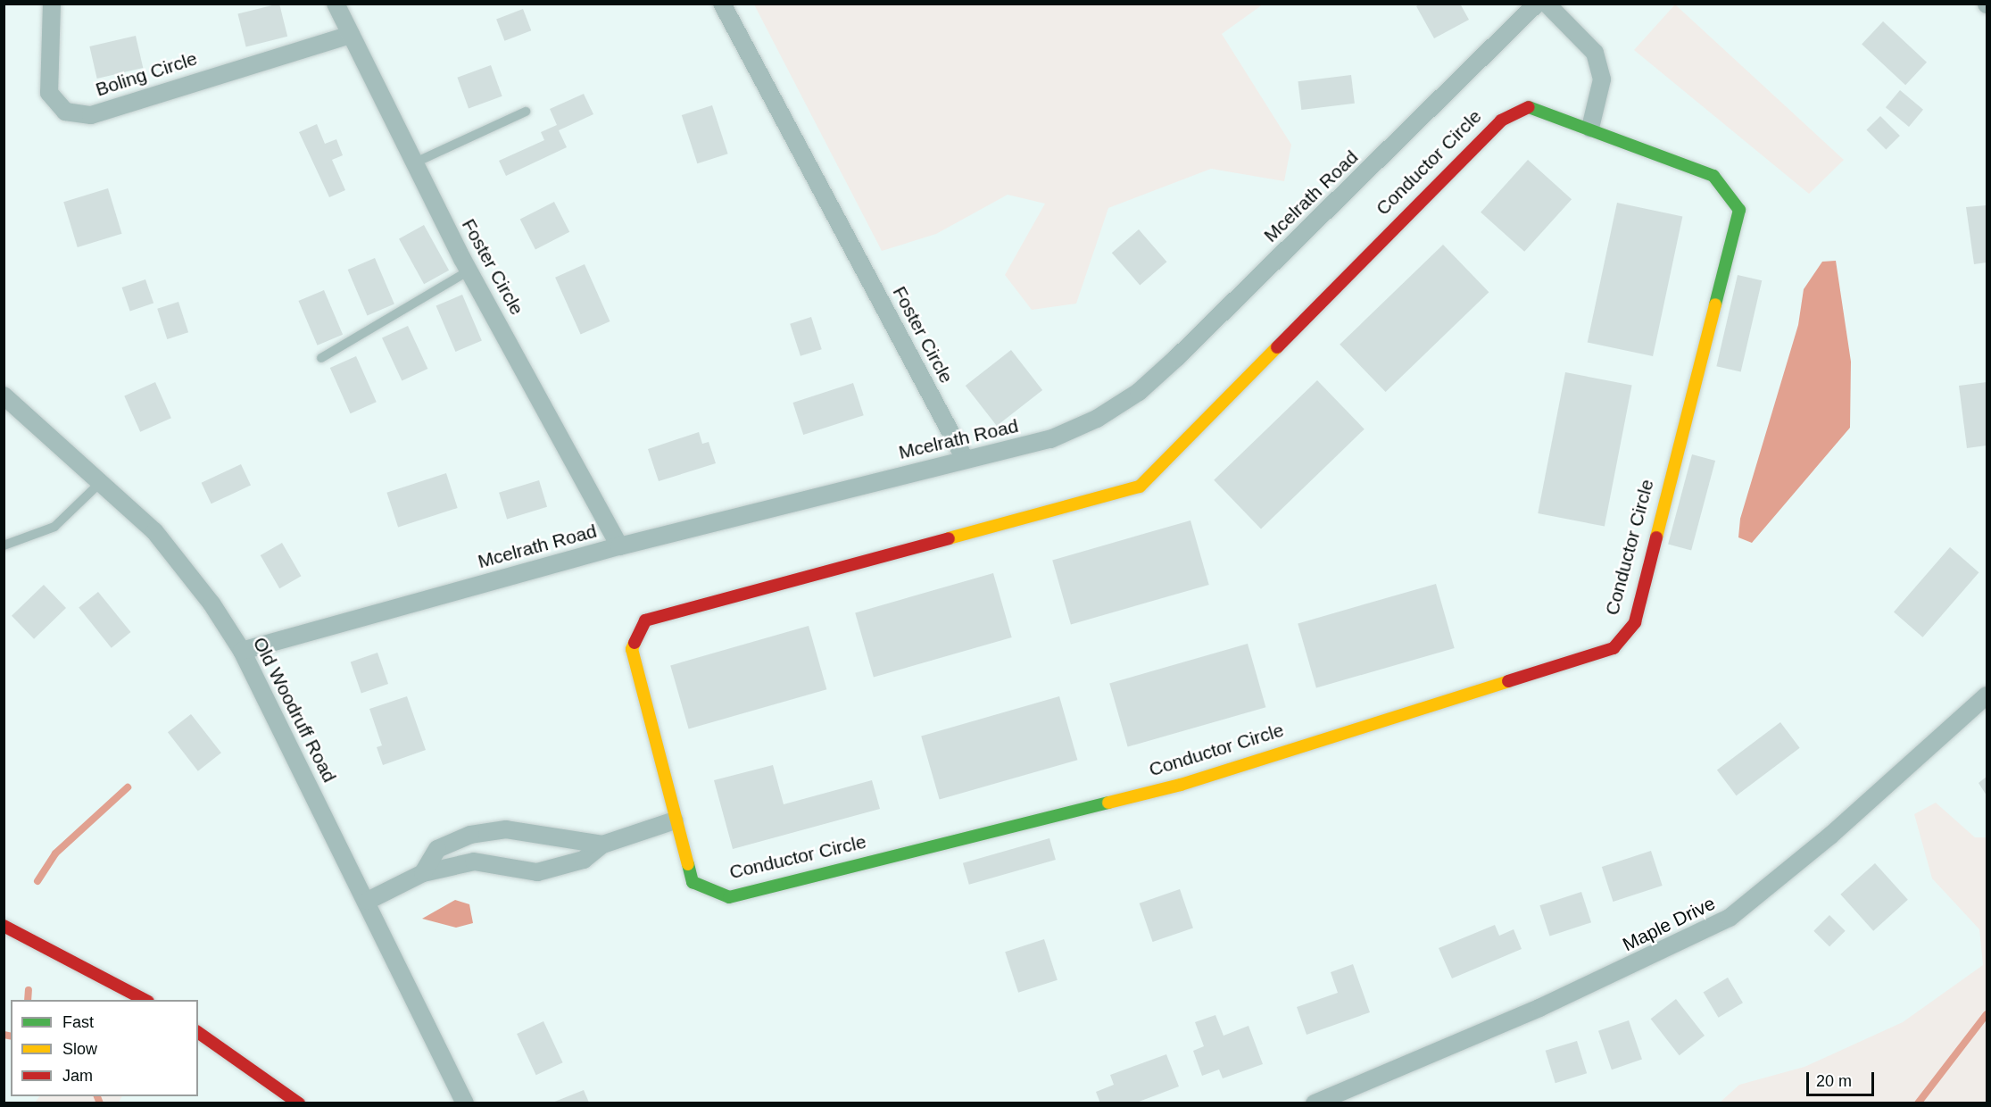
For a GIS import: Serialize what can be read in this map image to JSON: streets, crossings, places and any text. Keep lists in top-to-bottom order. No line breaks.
{"streets":{"street":["Boling Circle","Conductor Circle","Mcelrath Road","Foster Circle","Old Woodruff Road","Maple Drive"]},"crossings":[["Boling Circle","Foster Circle"],["Mcelrath Road","Foster Circle"],["Mcelrath Road","Old Woodruff Road"]],"legend":["Fast","Slow","Jam"],"scale_bar":"20 m"}
